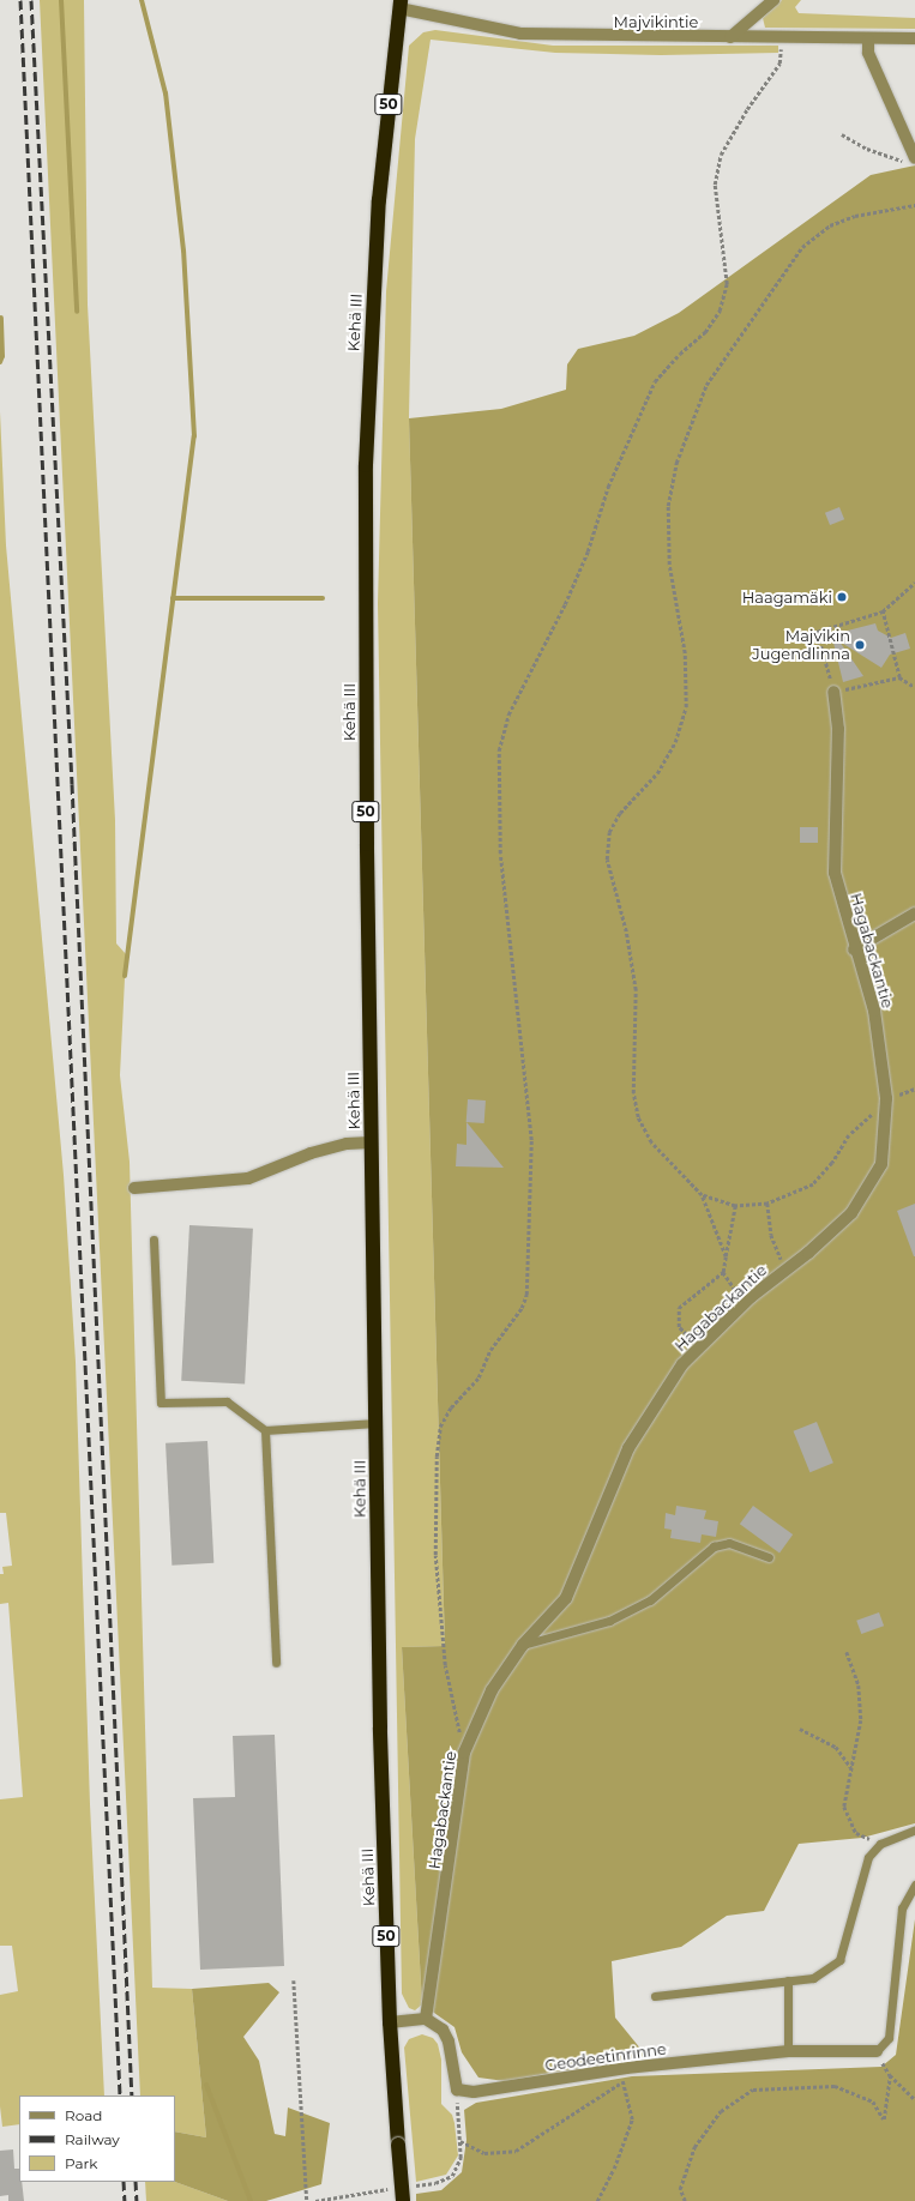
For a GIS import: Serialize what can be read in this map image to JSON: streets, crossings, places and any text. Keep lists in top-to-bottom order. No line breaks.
{"streets":{"highway":["50","Kehä III"],"street":["Majvikintie","Hagabackantie","Geodeetinrinne"]},"crossings":[["Majvikintie","Kehä III"]],"places":["Haagamäki","Majvikin Jugendlinna"],"legend":["Road","Railway","Park"]}
